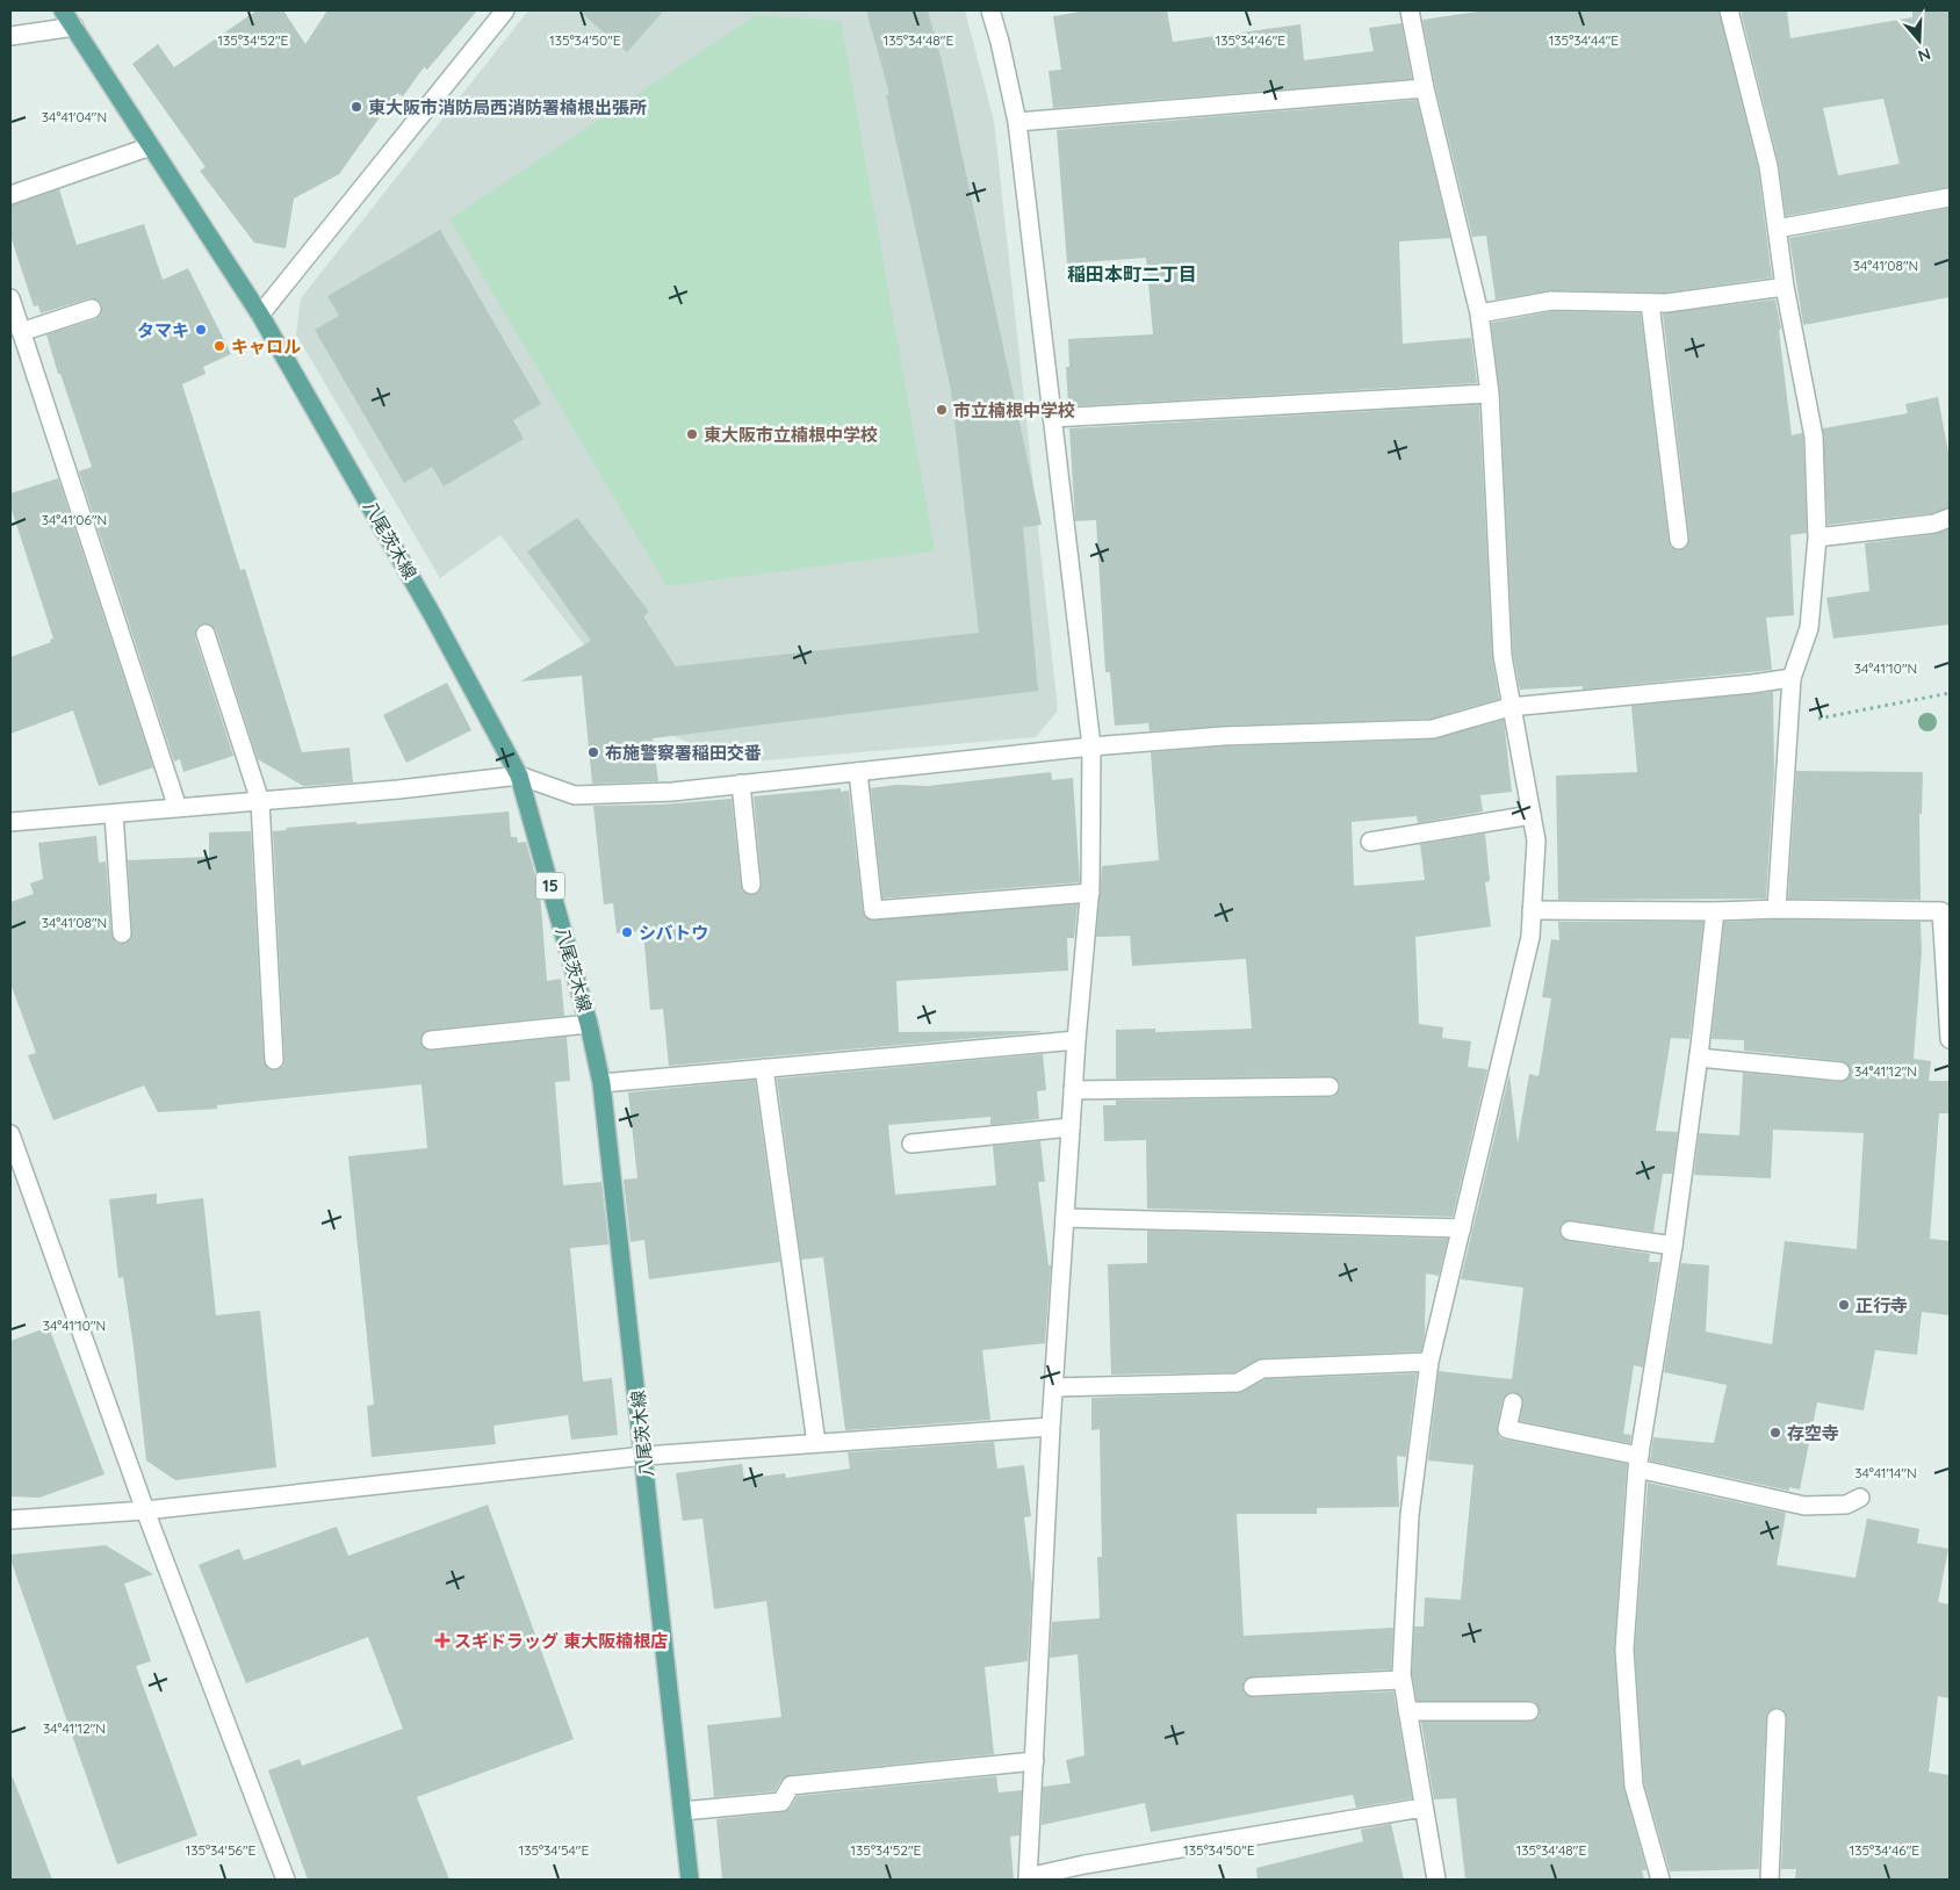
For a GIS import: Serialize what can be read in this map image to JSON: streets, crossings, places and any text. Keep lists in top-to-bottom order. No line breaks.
{"streets":{"main road":["八尾茨木線","15"]},"districts":["稲田本町二丁目"],"places":{"other":["東大阪市消防局西消防署楠根出張所","タマキ","キャロル","市立楠根中学校","東大阪市立楠根中学校","布施警察署稲田交番","シバトウ","正行寺","存空寺"],"health":["スギドラッグ 東大阪楠根店"]},"north":"bottom","coordinates":["135°34'52\"E","135°34'50\"E","135°34'48\"E","135°34'46\"E","135°34'44\"E","34°41'04\"N","34°41'08\"N","34°41'06\"N","34°41'10\"N","34°41'12\"N","34°41'14\"N","135°34'56\"E","135°34'54\"E"]}
